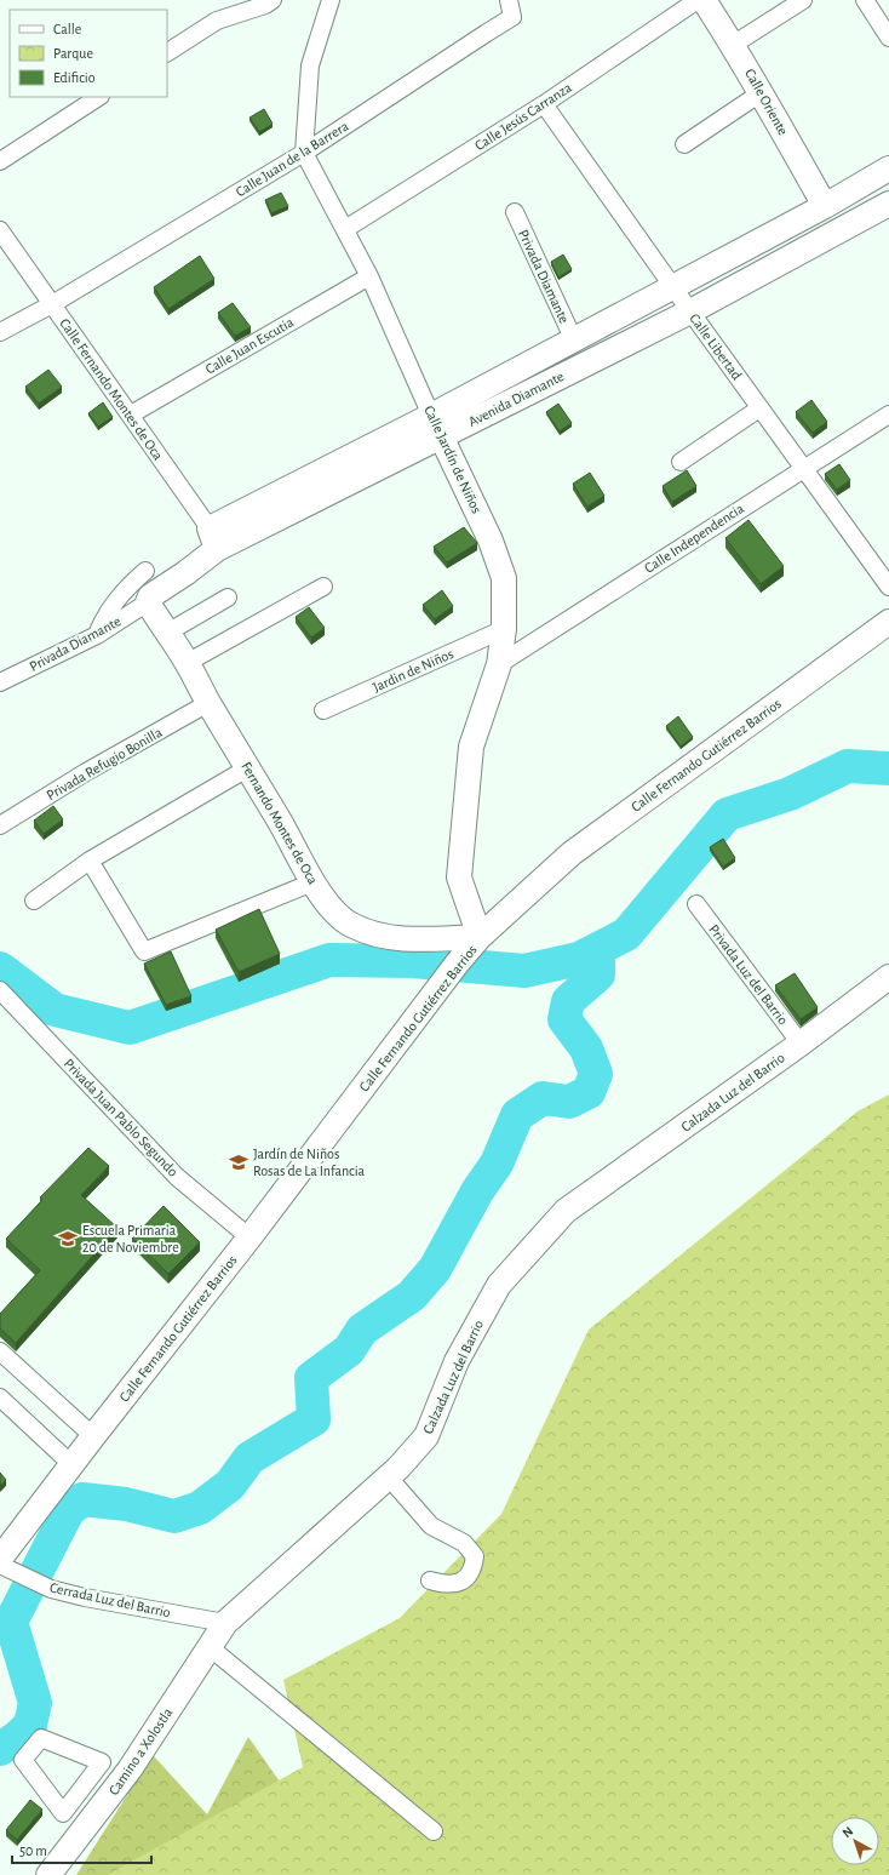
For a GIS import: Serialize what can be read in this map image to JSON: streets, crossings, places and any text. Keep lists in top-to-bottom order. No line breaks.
{"streets":{"main road":["Calle Oriente","Avenida Diamante","Calle Jardín de Niños","Calle Fernando Gutiérrez Barrios","Fernando Montes de Oca","Calzada Luz del Barrio","Camino a Xolostla"],"street":["Calle Jesús Carranza","Calle Juan de la Barrera","Privada Diamante","Calle Juan Escutia","Calle Libertad","Calle Fernando Montes de Oca","Calle Independencia","Jardin de Niños","Privada Refugio Bonilla","Privada Luz del Barrio","Privada Juan Pablo Segundo","Cerrada Luz del Barrio"]},"crossings":[["Calle Oriente","Avenida Diamante"],["Calle Jesús Carranza","Calle Libertad"],["Calle Jesús Carranza","Calle Jardín de Niños"],["Calle Juan de la Barrera","Calle Fernando Montes de Oca"],["Calle Juan de la Barrera","Calle Jardín de Niños"],["Privada Diamante","Avenida Diamante"],["Privada Diamante","Fernando Montes de Oca"],["Calle Juan Escutia","Calle Fernando Montes de Oca"],["Calle Juan Escutia","Calle Jardín de Niños"],["Calle Libertad","Avenida Diamante"],["Calle Libertad","Calle Independencia"],["Calle Fernando Montes de Oca","Avenida Diamante"],["Avenida Diamante","Calle Jardín de Niños"],["Avenida Diamante","Fernando Montes de Oca"],["Calle Jardín de Niños","Calle Independencia"],["Calle Jardín de Niños","Jardin de Niños"],["Calle Jardín de Niños","Calle Fernando Gutiérrez Barrios"],["Calle Jardín de Niños","Fernando Montes de Oca"],["Calle Fernando Gutiérrez Barrios","Fernando Montes de Oca"],["Calle Fernando Gutiérrez Barrios","Privada Juan Pablo Segundo"],["Privada Refugio Bonilla","Fernando Montes de Oca"],["Privada Luz del Barrio","Calzada Luz del Barrio"],["Calzada Luz del Barrio","Cerrada Luz del Barrio"],["Calzada Luz del Barrio","Camino a Xolostla"],["Cerrada Luz del Barrio","Camino a Xolostla"]],"places":{"school or university":["Jardín de Niños Rosas de La Infancia","Escuela Primaria 20 de Noviembre"]},"legend":["Calle","Parque","Edificio"],"scale_bar":"50 m","north":"top left"}
